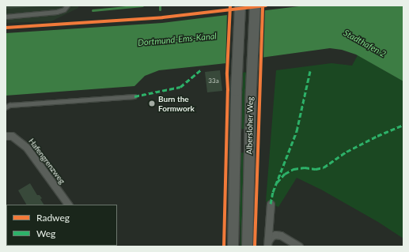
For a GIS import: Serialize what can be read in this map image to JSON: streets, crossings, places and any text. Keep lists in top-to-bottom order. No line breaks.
{"streets":{"main road":["Albersloher Weg"],"street":["Hafengrenzweg"]},"water":["Dortmund-Ems-Kanal","Stadthafen 2"],"places":["Burn the Formwork"],"house_numbers":["33a"],"legend":["Radweg","Weg"]}
